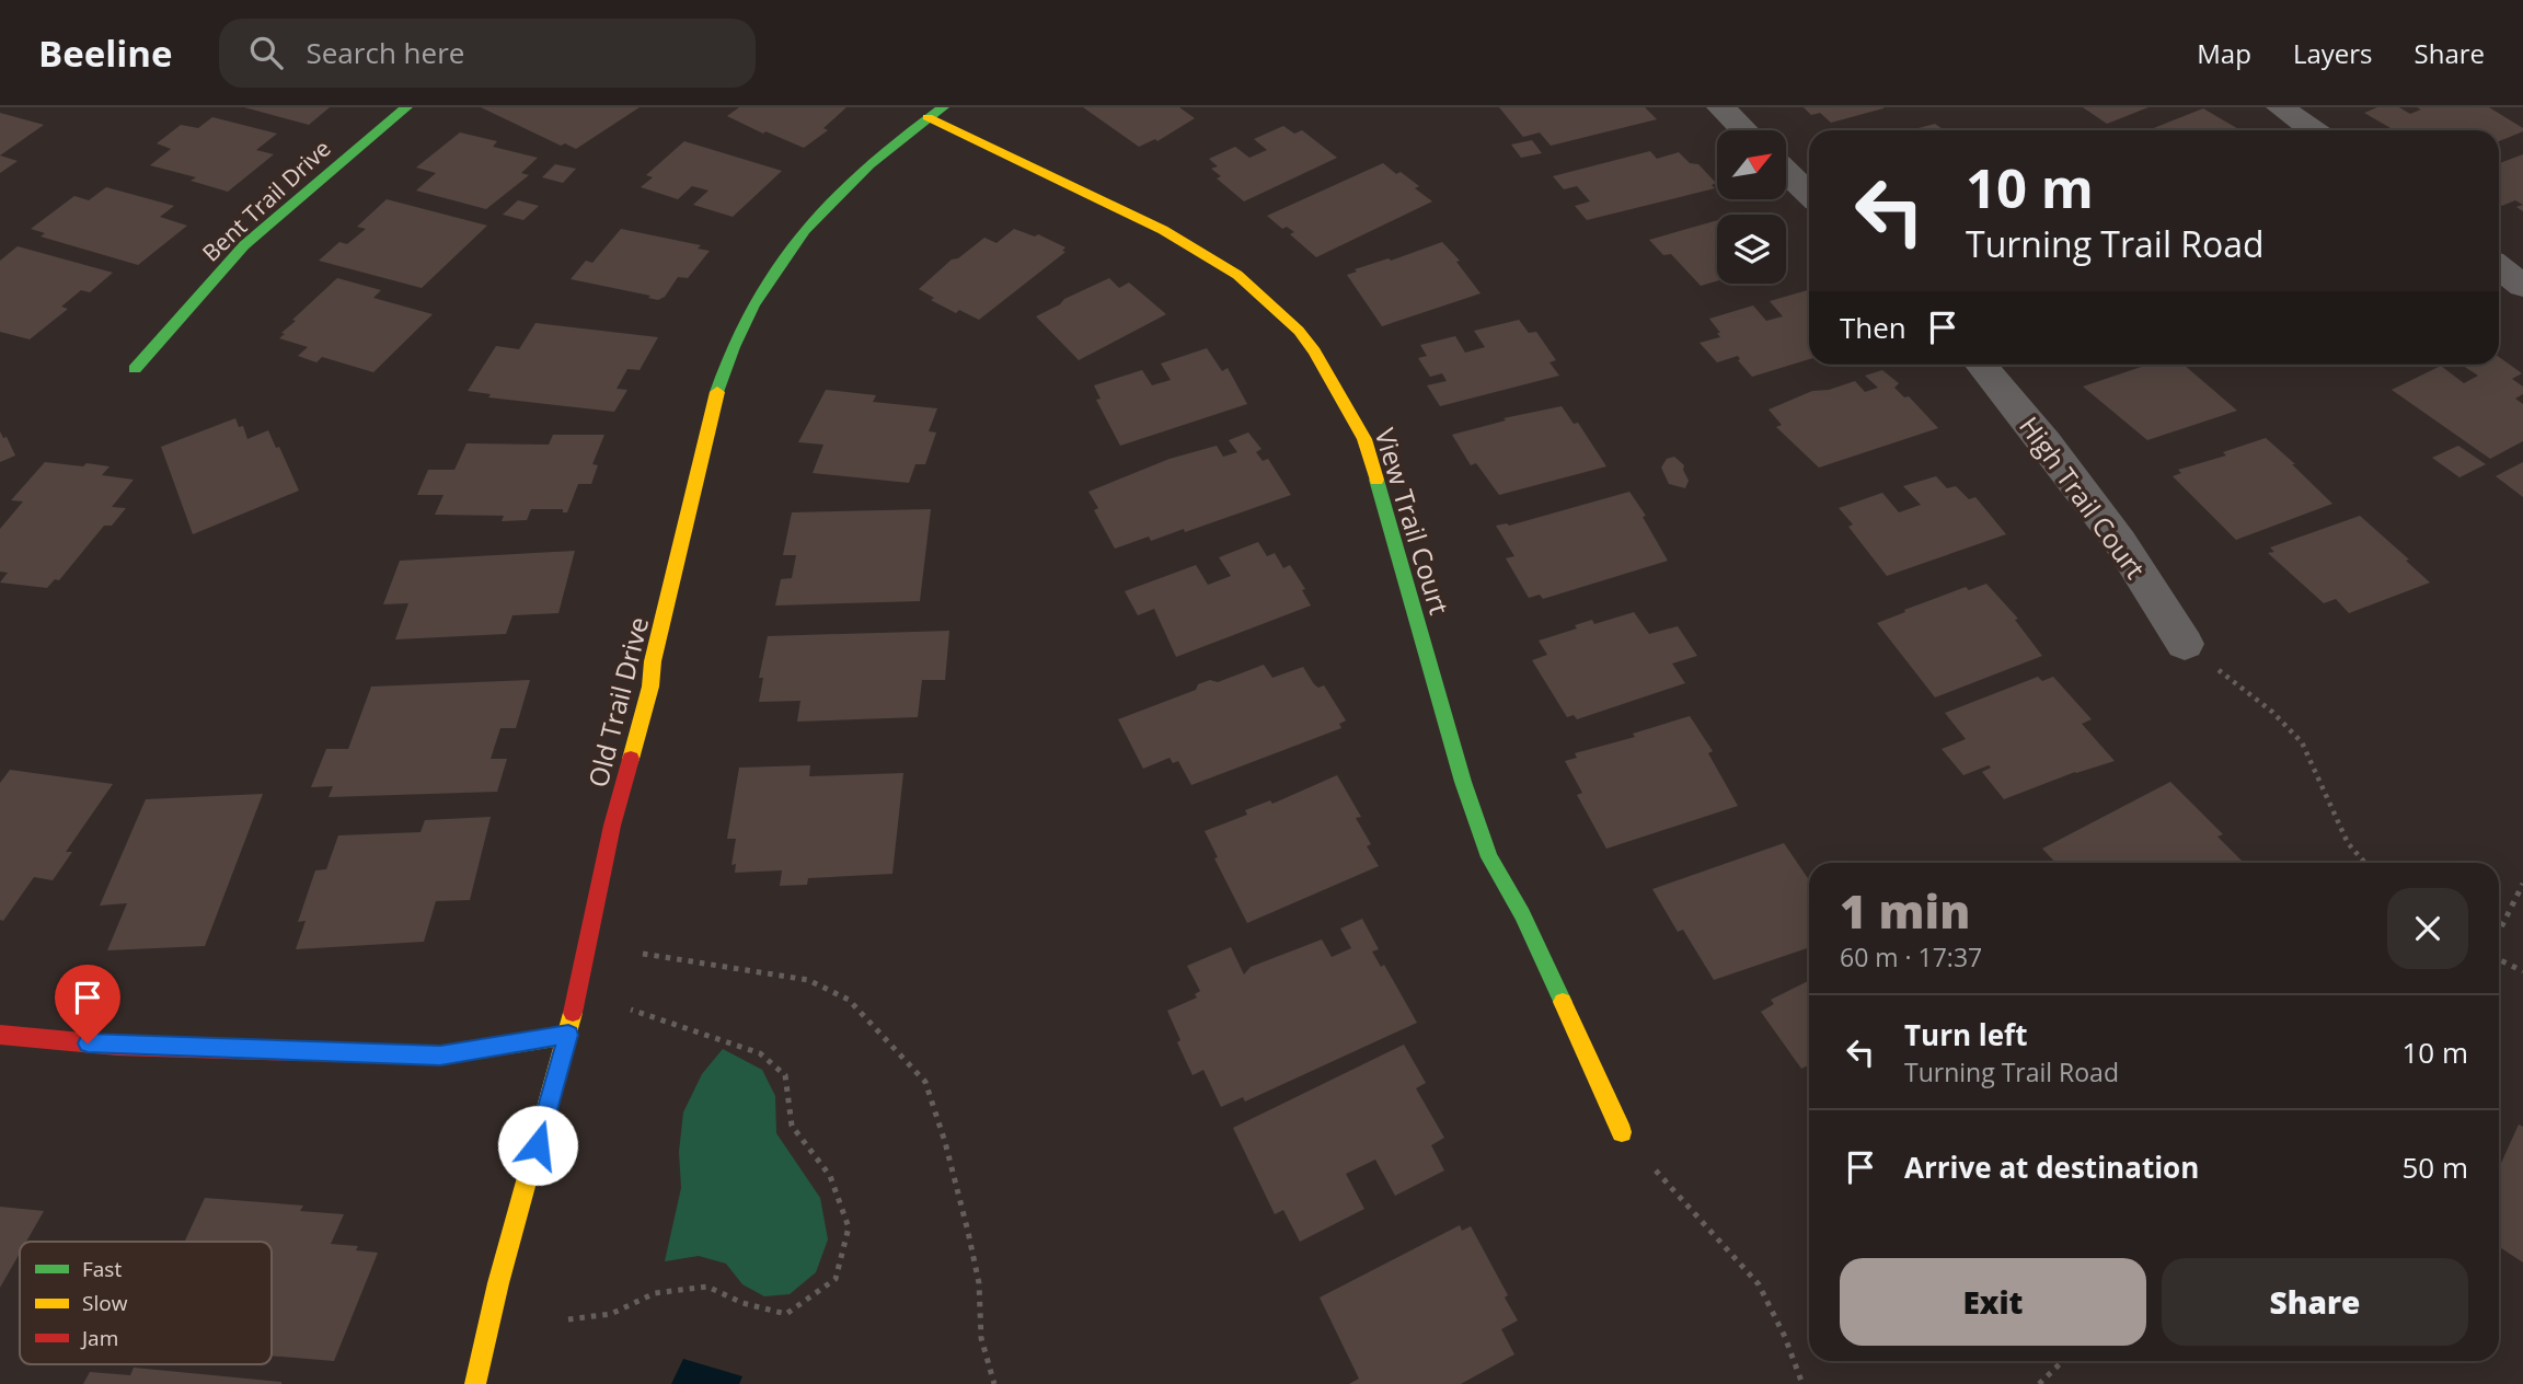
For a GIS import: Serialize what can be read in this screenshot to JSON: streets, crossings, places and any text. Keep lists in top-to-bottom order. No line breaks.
{"streets":{"street":["Bent Trail Drive","High Trail Court","View Trail Court","Old Trail Drive"]},"crossings":[["View Trail Court","Old Trail Drive"]],"legend":["Fast","Slow","Jam"],"north":"top right","page":{"header":"Beeline","search":"Search here","nav":["Map","Layers","Share"],"turn":["10 m","Turning Trail Road"],"then":"Then","heading":["1 min","60 m · 17:37"],"list":[{"name":"Turn left","note":"Turning Trail Road","value":"10 m"},{"name":"Arrive at destination","value":"50 m"}],"buttons":["Exit","Share"]}}
